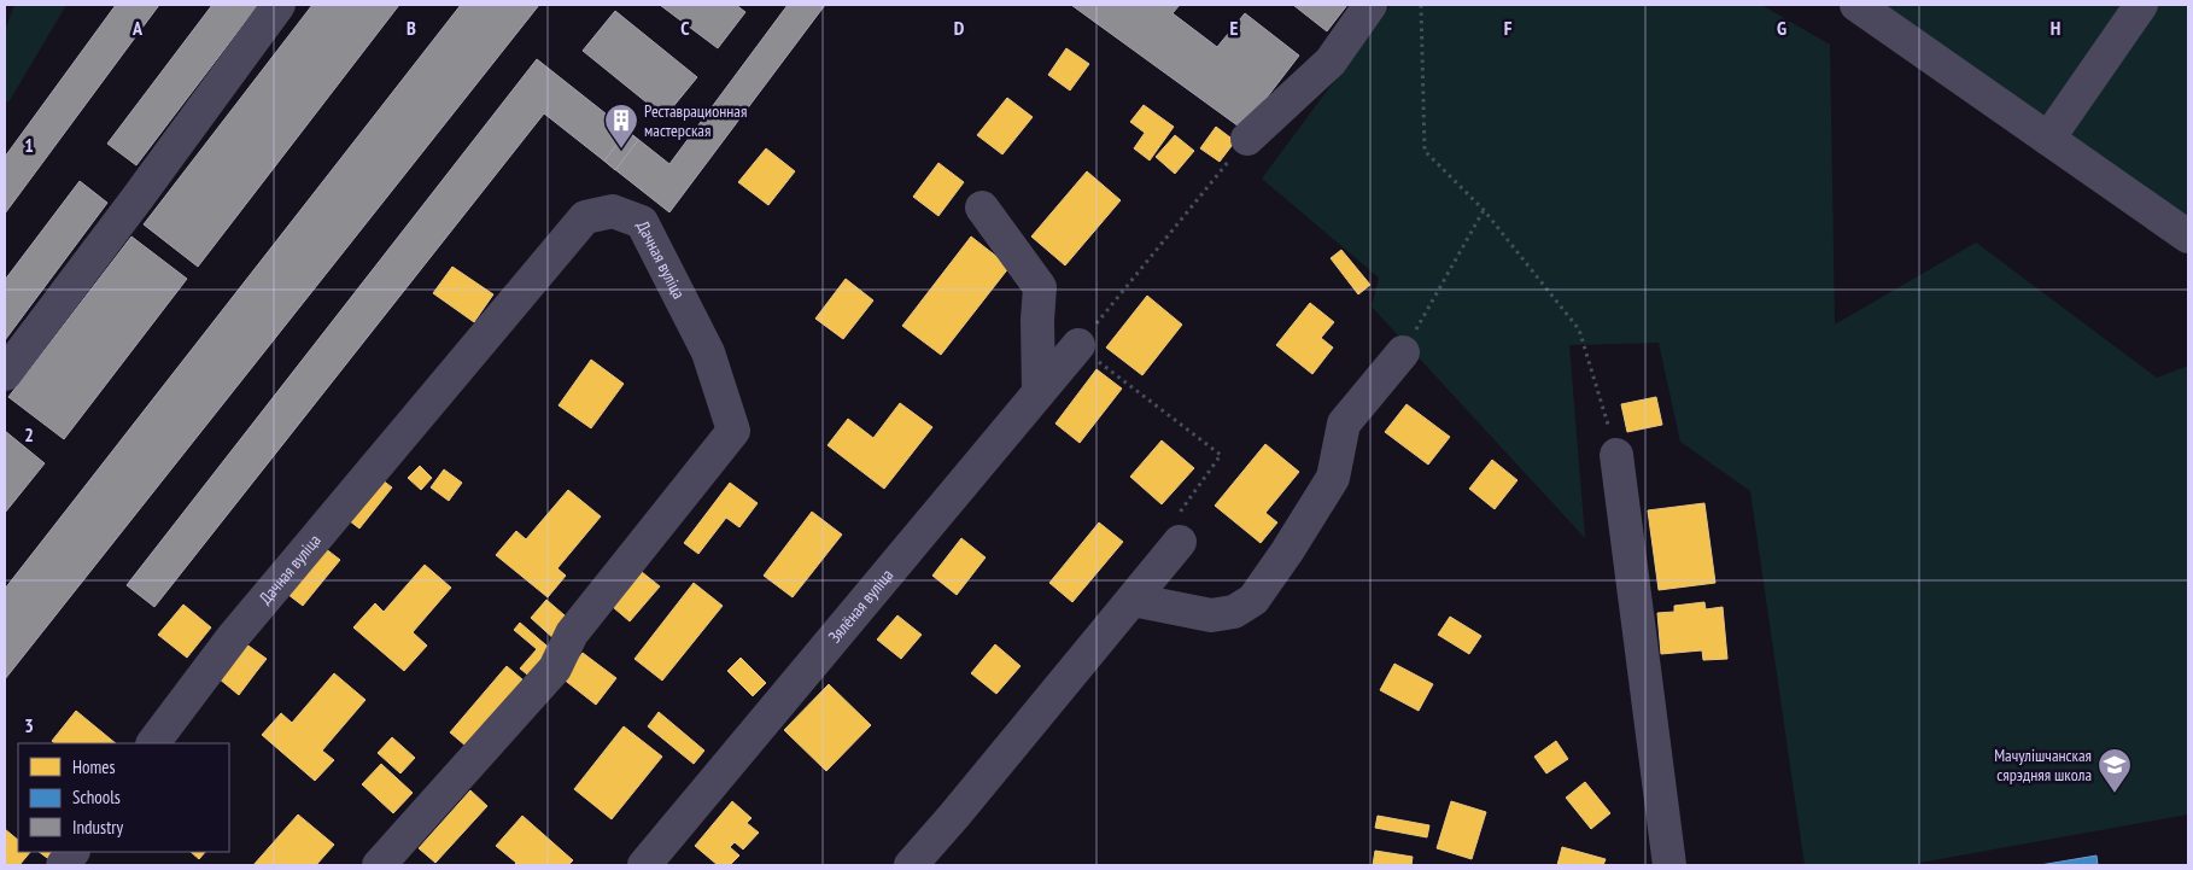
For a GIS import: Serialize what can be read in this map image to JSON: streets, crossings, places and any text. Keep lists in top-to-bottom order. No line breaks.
{"streets":{"street":["Дачная вуліца","Зялёная вуліца"]},"places":{"building":["Реставрационная мастерская"],"school or university":["Мачулішчанская сярэдняя школа"]},"legend":["Homes","Schools","Industry"],"grid":{"columns":["A","B","C","D","E","F","G","H"],"rows":["1","2","3"]}}
